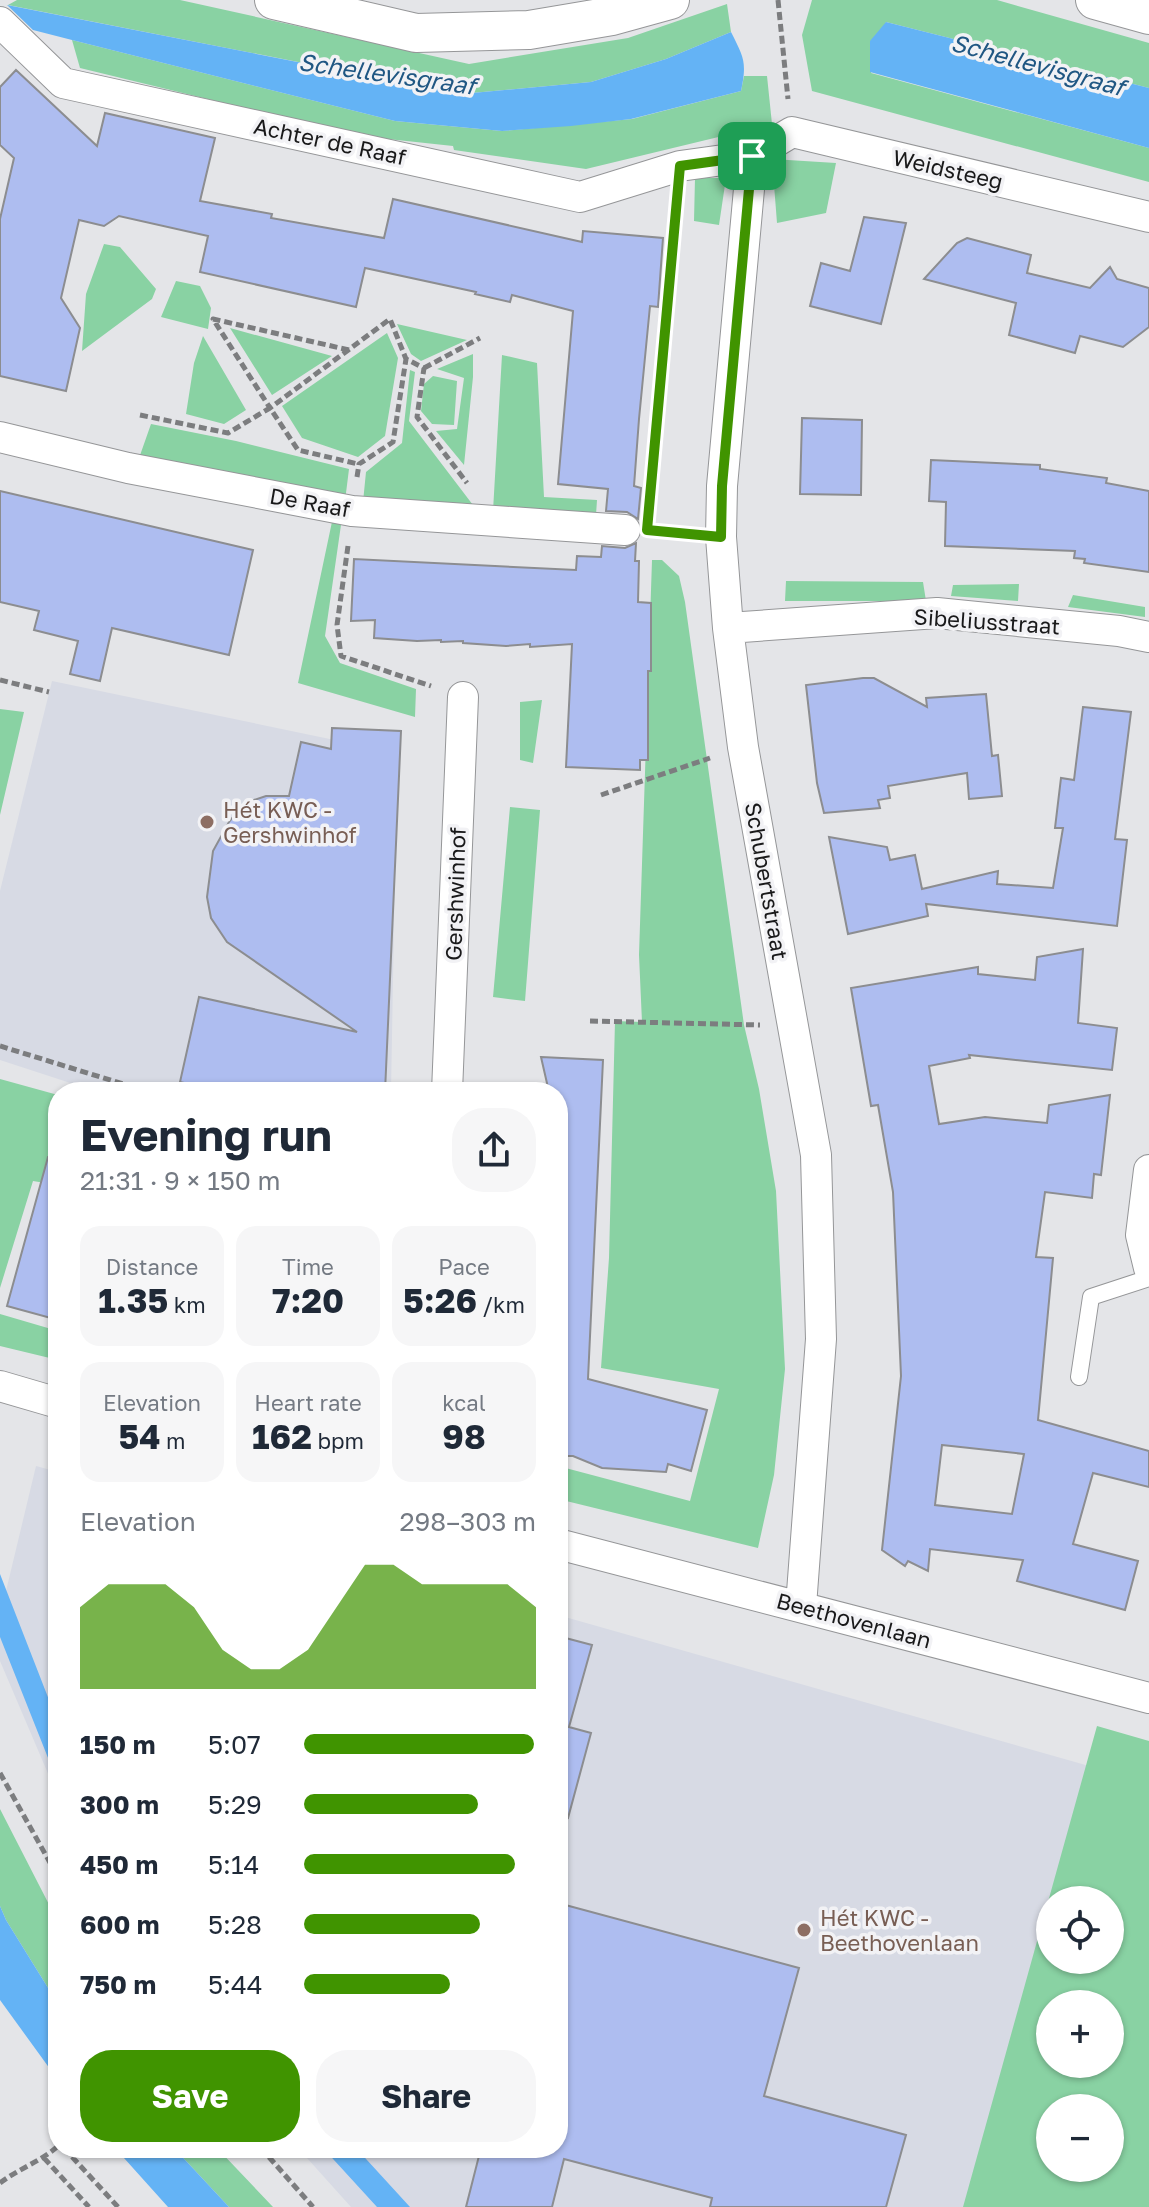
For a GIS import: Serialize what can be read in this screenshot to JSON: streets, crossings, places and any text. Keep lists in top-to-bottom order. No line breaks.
{"streets":{"street":["Achter de Raaf","Weidsteeg","De Raaf","Sibeliusstraat","Schubertstraat","Gershwinhof","Beethovenlaan"]},"crossings":[["Achter de Raaf","Schubertstraat"],["Sibeliusstraat","Schubertstraat"],["Schubertstraat","Beethovenlaan"]],"water":["Schellevisgraaf"],"places":["Hét KWC - Gershwinhof","Hét KWC - Beethovenlaan"],"page":{"heading":["Evening run","21:31 · 9 × 150 m"],"stats":[["Distance","1.35 km"],["Time","7:20"],["Pace","5:26 /km"],["Elevation","54 m"],["Heart rate","162 bpm"],["kcal","98"]],"chart":["Elevation","298–303 m"],"list":[{"name":"150 m","note":"5:07"},{"name":"300 m","note":"5:29"},{"name":"450 m","note":"5:14"},{"name":"600 m","note":"5:28"},{"name":"750 m","note":"5:44"}],"map_buttons":["+","−"],"buttons":["Save","Share"]}}
